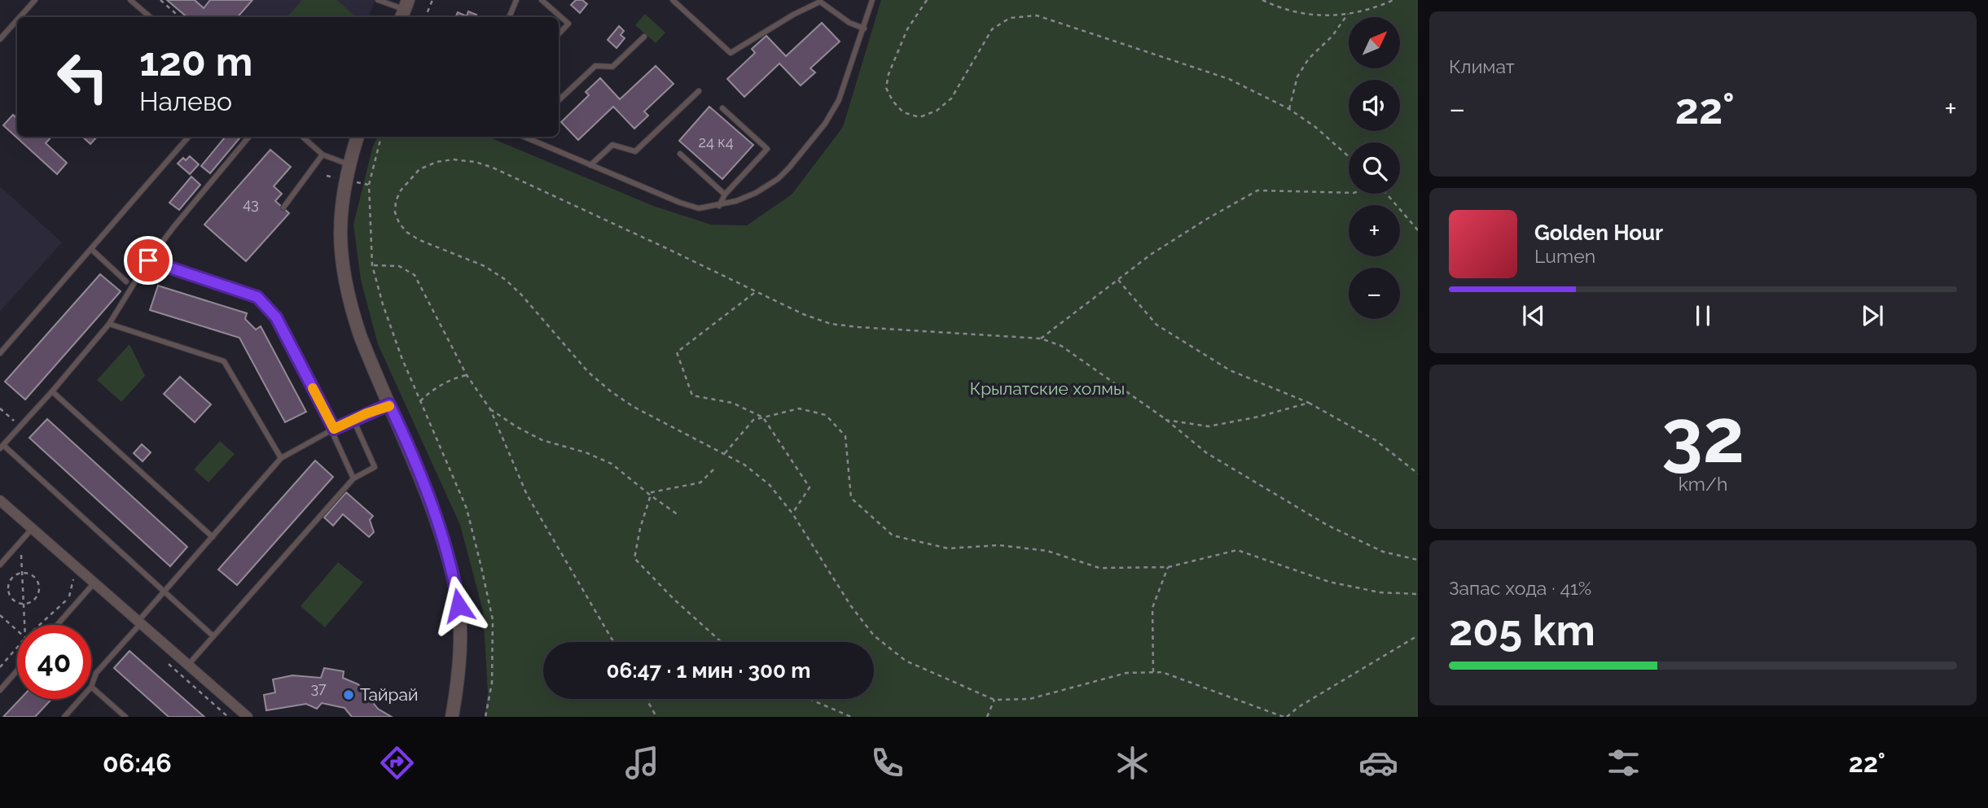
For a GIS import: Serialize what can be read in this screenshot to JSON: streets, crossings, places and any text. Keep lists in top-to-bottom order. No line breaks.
{"parks":["Крылатские холмы"],"places":["Тайрай"],"house_numbers":["24 к4","43","37"],"north":"top right","page":{"tile":["Климат",["32","km/h"],["Запас хода · 41%","205 km"]],"map_buttons":["+","−"],"turn":["120 m","Налево"],"heat":["−","22°","+"],"song":["Golden Hour","Lumen"],"limit":"40","trip":"06:47 · 1 мин · 300 m","tabs":["06:46","22°"]}}
